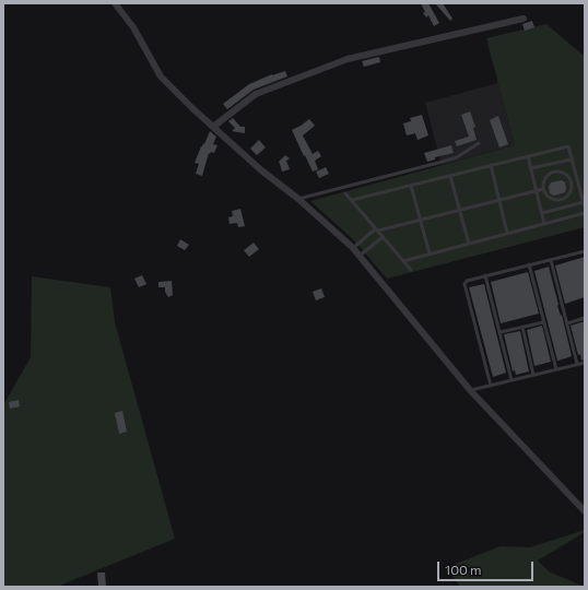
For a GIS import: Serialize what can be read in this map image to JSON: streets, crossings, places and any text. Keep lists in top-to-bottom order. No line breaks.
{"scale_bar":"100 m"}
